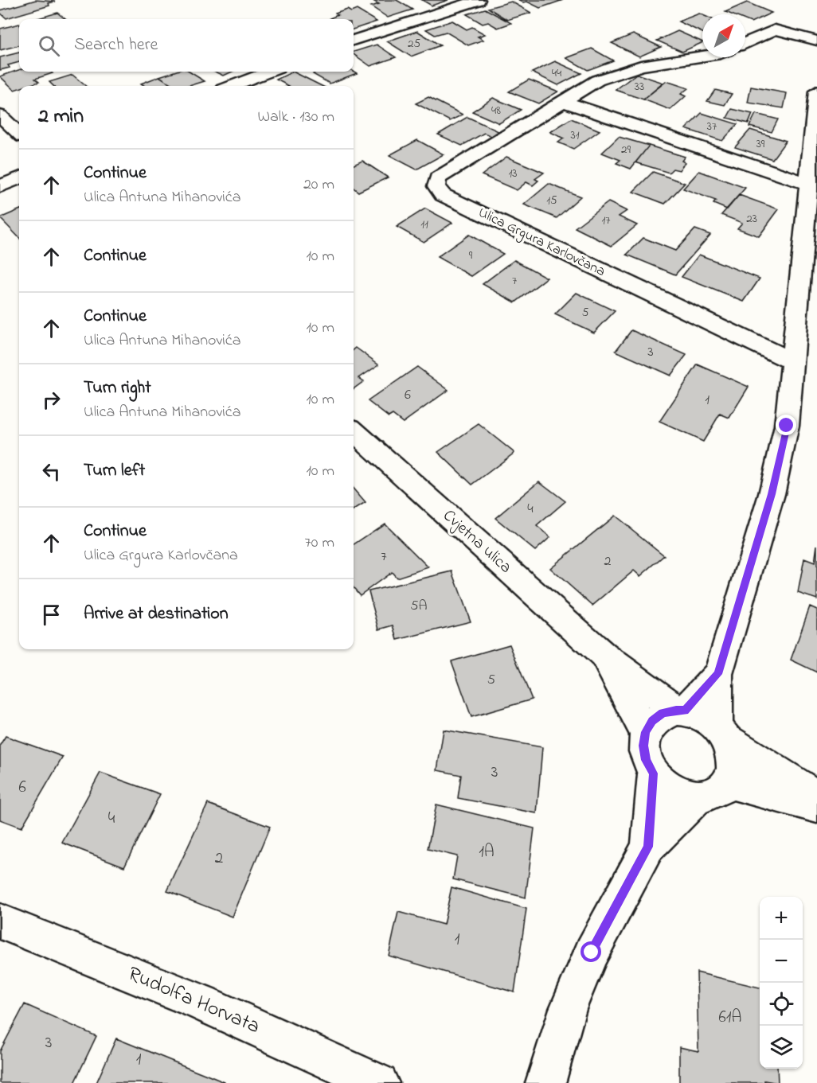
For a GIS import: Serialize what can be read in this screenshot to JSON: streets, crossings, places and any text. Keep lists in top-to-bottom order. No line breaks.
{"streets":{"street":["Ulica Grgura Karlovčana","Cvjetna ulica","Rudolfa Horvata"]},"house_numbers":["25","44","33","48","37","31","39","29","13","15","23","17","11","9","7","5","3","6","1","4","7","2","5A","5","3","6","4","1A","2","1","61A","3","1"],"north":"top right","page":{"search":"Search here","heading":["2 min","Walk · 130 m"],"list":[["Continue","Ulica Antuna Mihanovića","20 m"],["Continue","10 m"],["Continue","Ulica Antuna Mihanovića","10 m"],["Turn right","Ulica Antuna Mihanovića","10 m"],["Turn left","10 m"],["Continue","Ulica Grgura Karlovčana","70 m"],"Arrive at destination"],"map_buttons":["+","−"]}}
